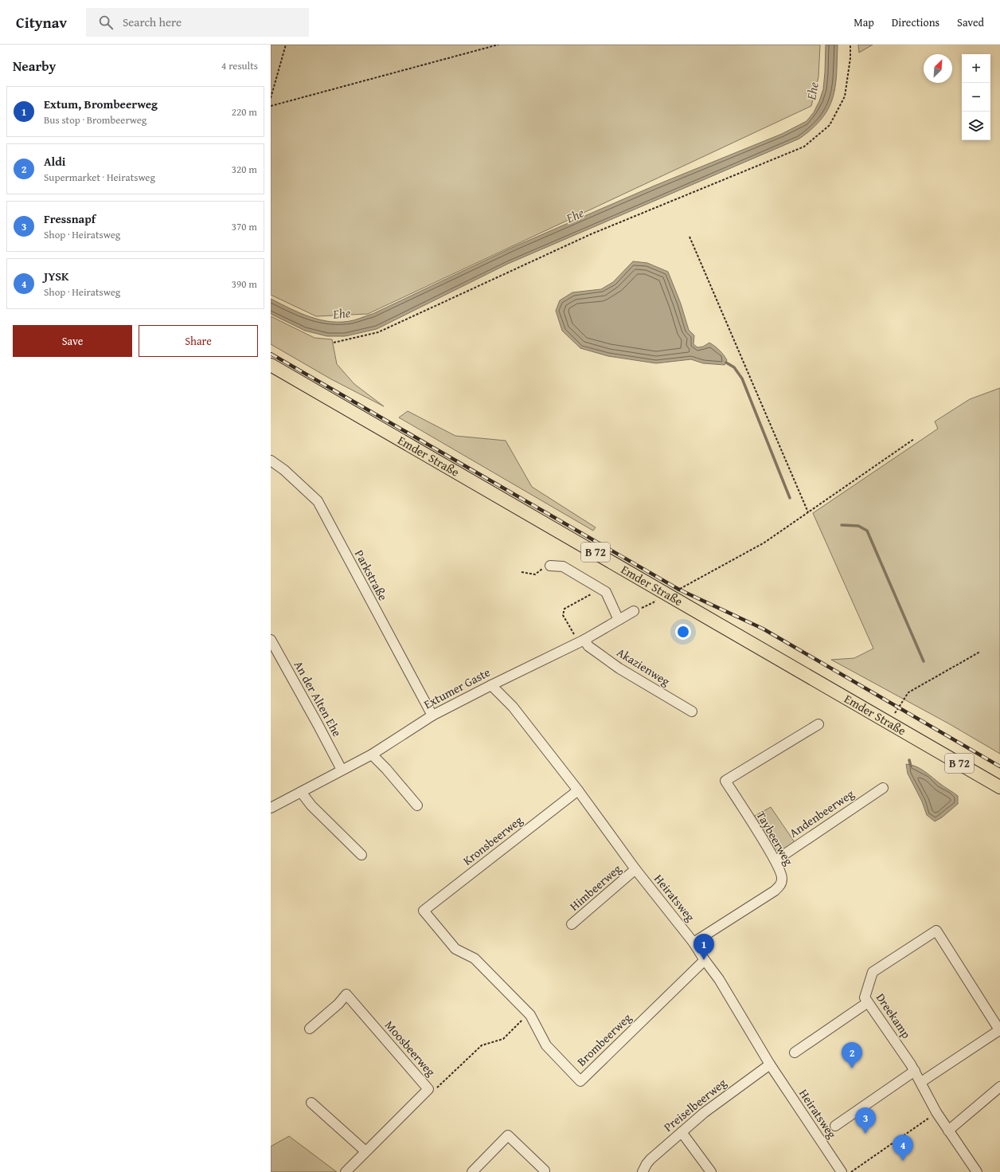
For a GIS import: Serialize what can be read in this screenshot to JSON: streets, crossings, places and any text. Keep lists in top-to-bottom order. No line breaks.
{"streets":{"main road":["Emder Straße","B 72"],"street":["Parkstraße","Akazienweg","Extumer Gaste","An der Alten Ehe","Andenbeerweg","Taybeerweg","Kronsbeerweg","Himbeerweg","Heiratsweg","Dreekamp","Brombeerweg","Moosbeerweg","Preiselbeerweg"]},"crossings":[["Parkstraße","Extumer Gaste"],["Akazienweg","Extumer Gaste"],["Extumer Gaste","An der Alten Ehe"],["Extumer Gaste","Heiratsweg"],["Andenbeerweg","Taybeerweg"],["Taybeerweg","Heiratsweg"],["Kronsbeerweg","Heiratsweg"],["Kronsbeerweg","Brombeerweg"],["Himbeerweg","Heiratsweg"],["Heiratsweg","Brombeerweg"],["Heiratsweg","Preiselbeerweg"]],"water":["Ehe"],"north":"top right","page":{"header":"Citynav","search":"Search here","nav":["Map","Directions","Saved"],"heading":["Nearby","4 results"],"map_buttons":["+","−"],"list":[{"mark":"1","name":"Extum, Brombeerweg","note":"Bus stop · Brombeerweg","value":"220 m"},{"mark":"2","name":"Aldi","note":"Supermarket · Heiratsweg","value":"320 m"},{"mark":"3","name":"Fressnapf","note":"Shop · Heiratsweg","value":"370 m"},{"mark":"4","name":"JYSK","note":"Shop · Heiratsweg","value":"390 m"}],"buttons":["Save","Share"],"pins":["1","2","3","4"]}}
